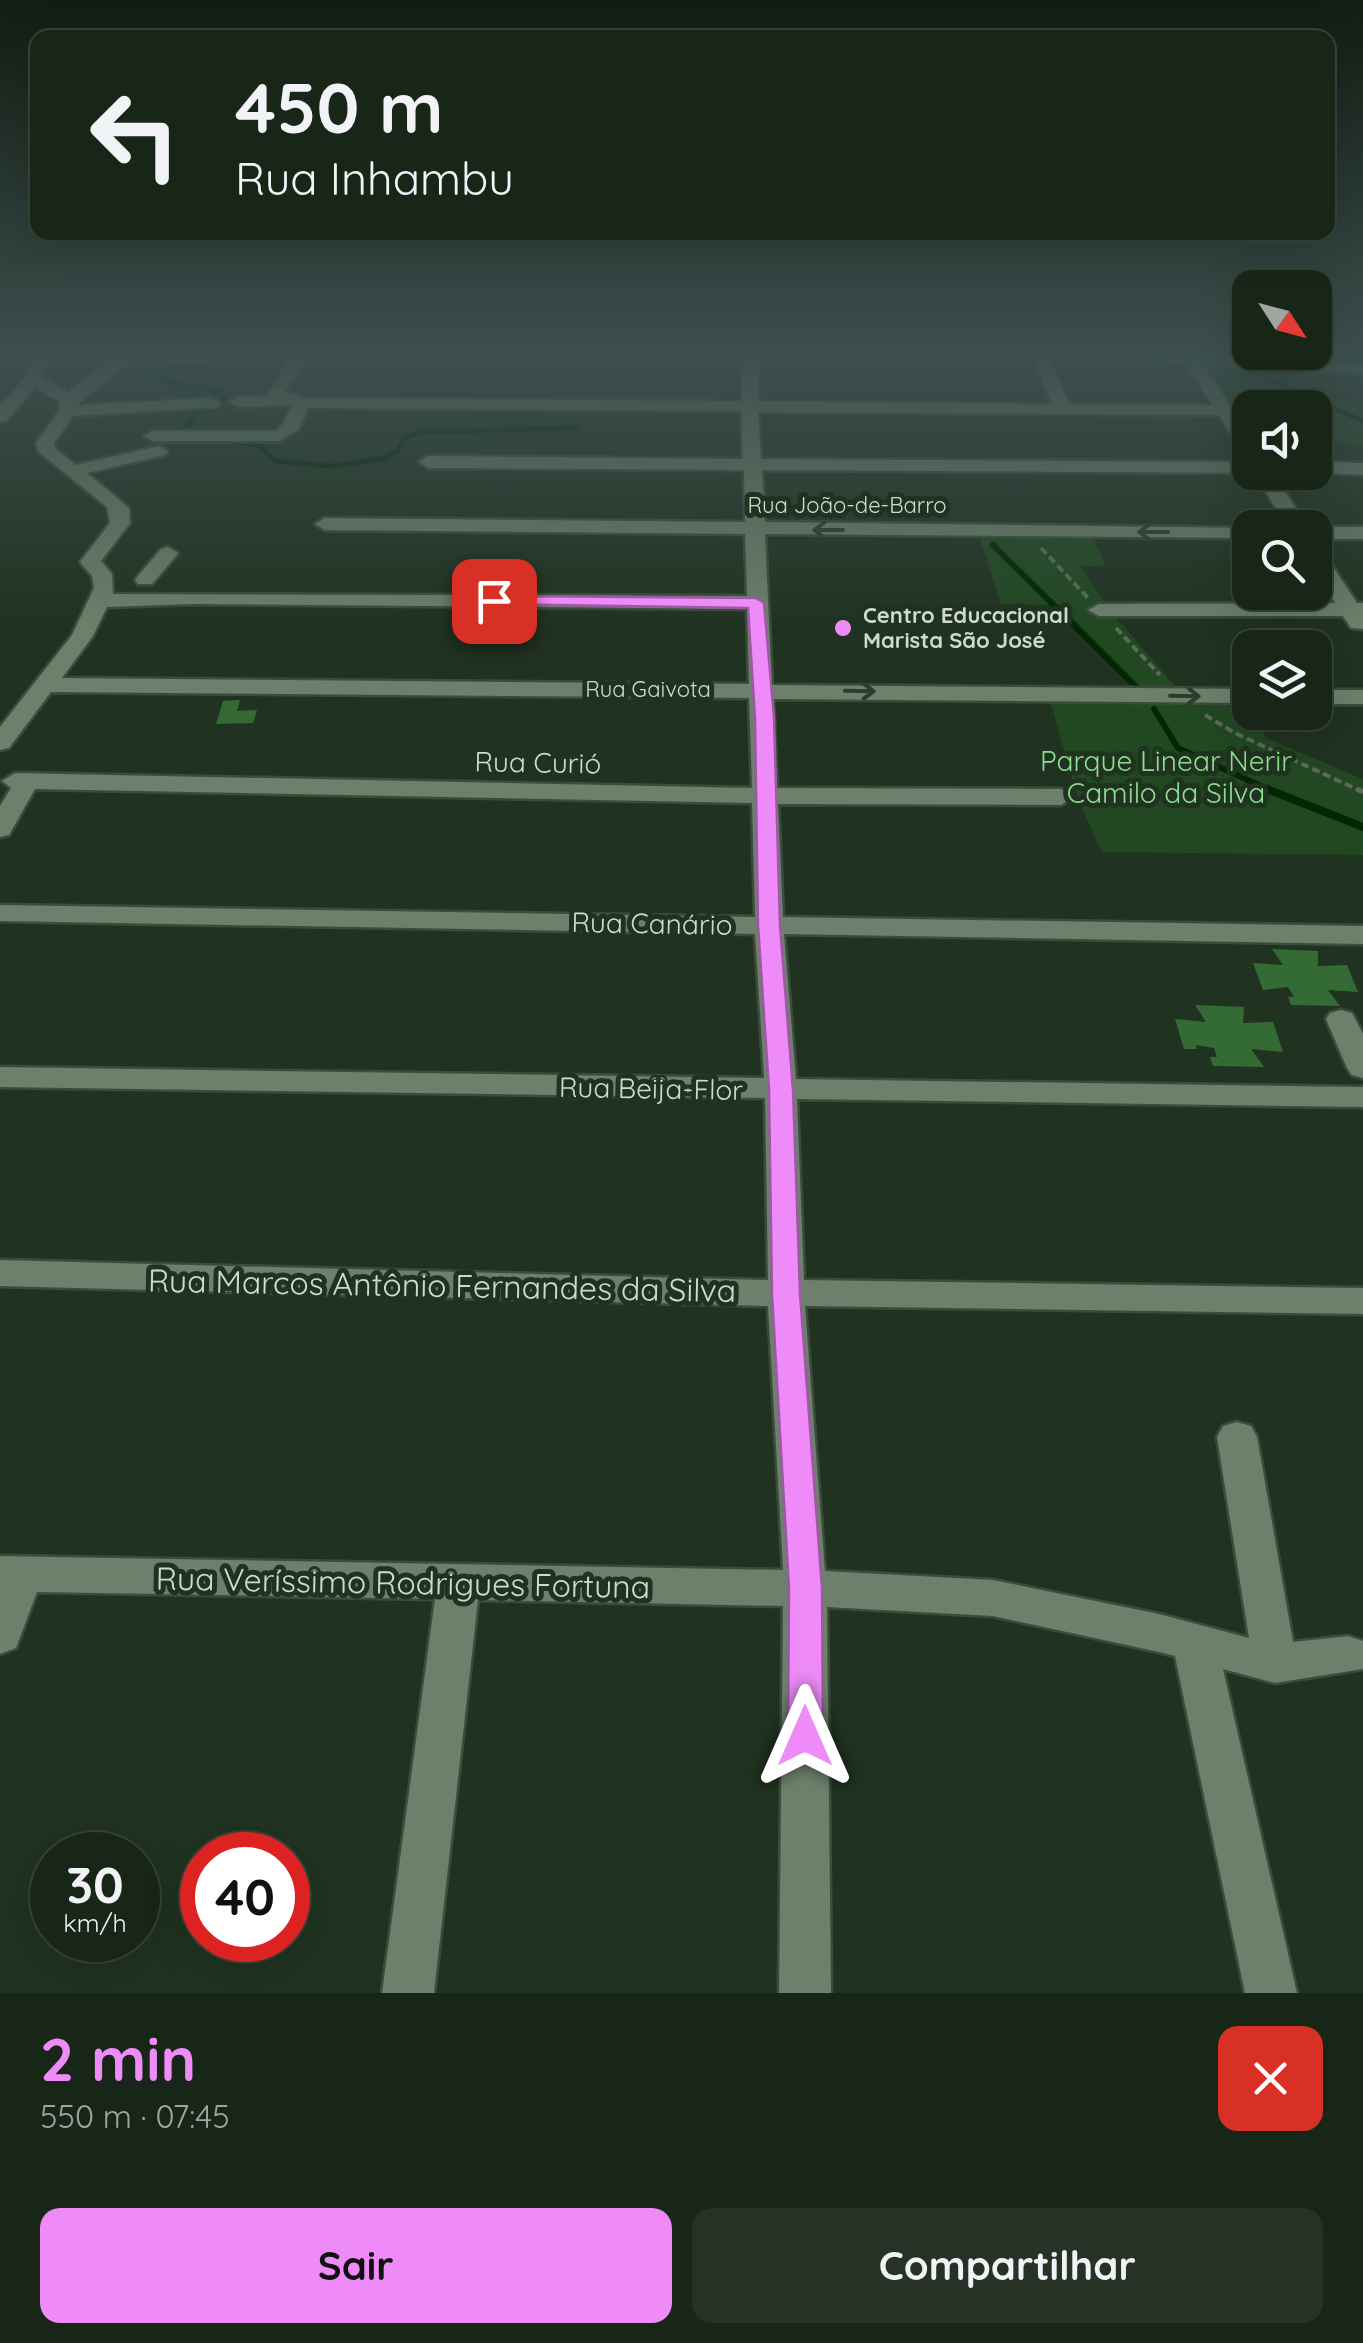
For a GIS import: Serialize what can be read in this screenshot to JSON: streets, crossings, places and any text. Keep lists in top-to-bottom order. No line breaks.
{"streets":{"street":["Rua João-de-Barro","Rua Gaivota","Rua Curió","Rua Canário","Rua Beija-Flor","Rua Marcos Antônio Fernandes da Silva","Rua Veríssimo Rodrigues Fortuna"]},"parks":["Parque Linear Nerir Camilo da Silva"],"places":["Centro Educacional Marista São José"],"north":"bottom right","page":{"turn":["450 m","Rua Inhambu"],"speed":"30 km/h","limit":"40","heading":["2 min","550 m · 07:45"],"buttons":["Sair","Compartilhar"]}}
